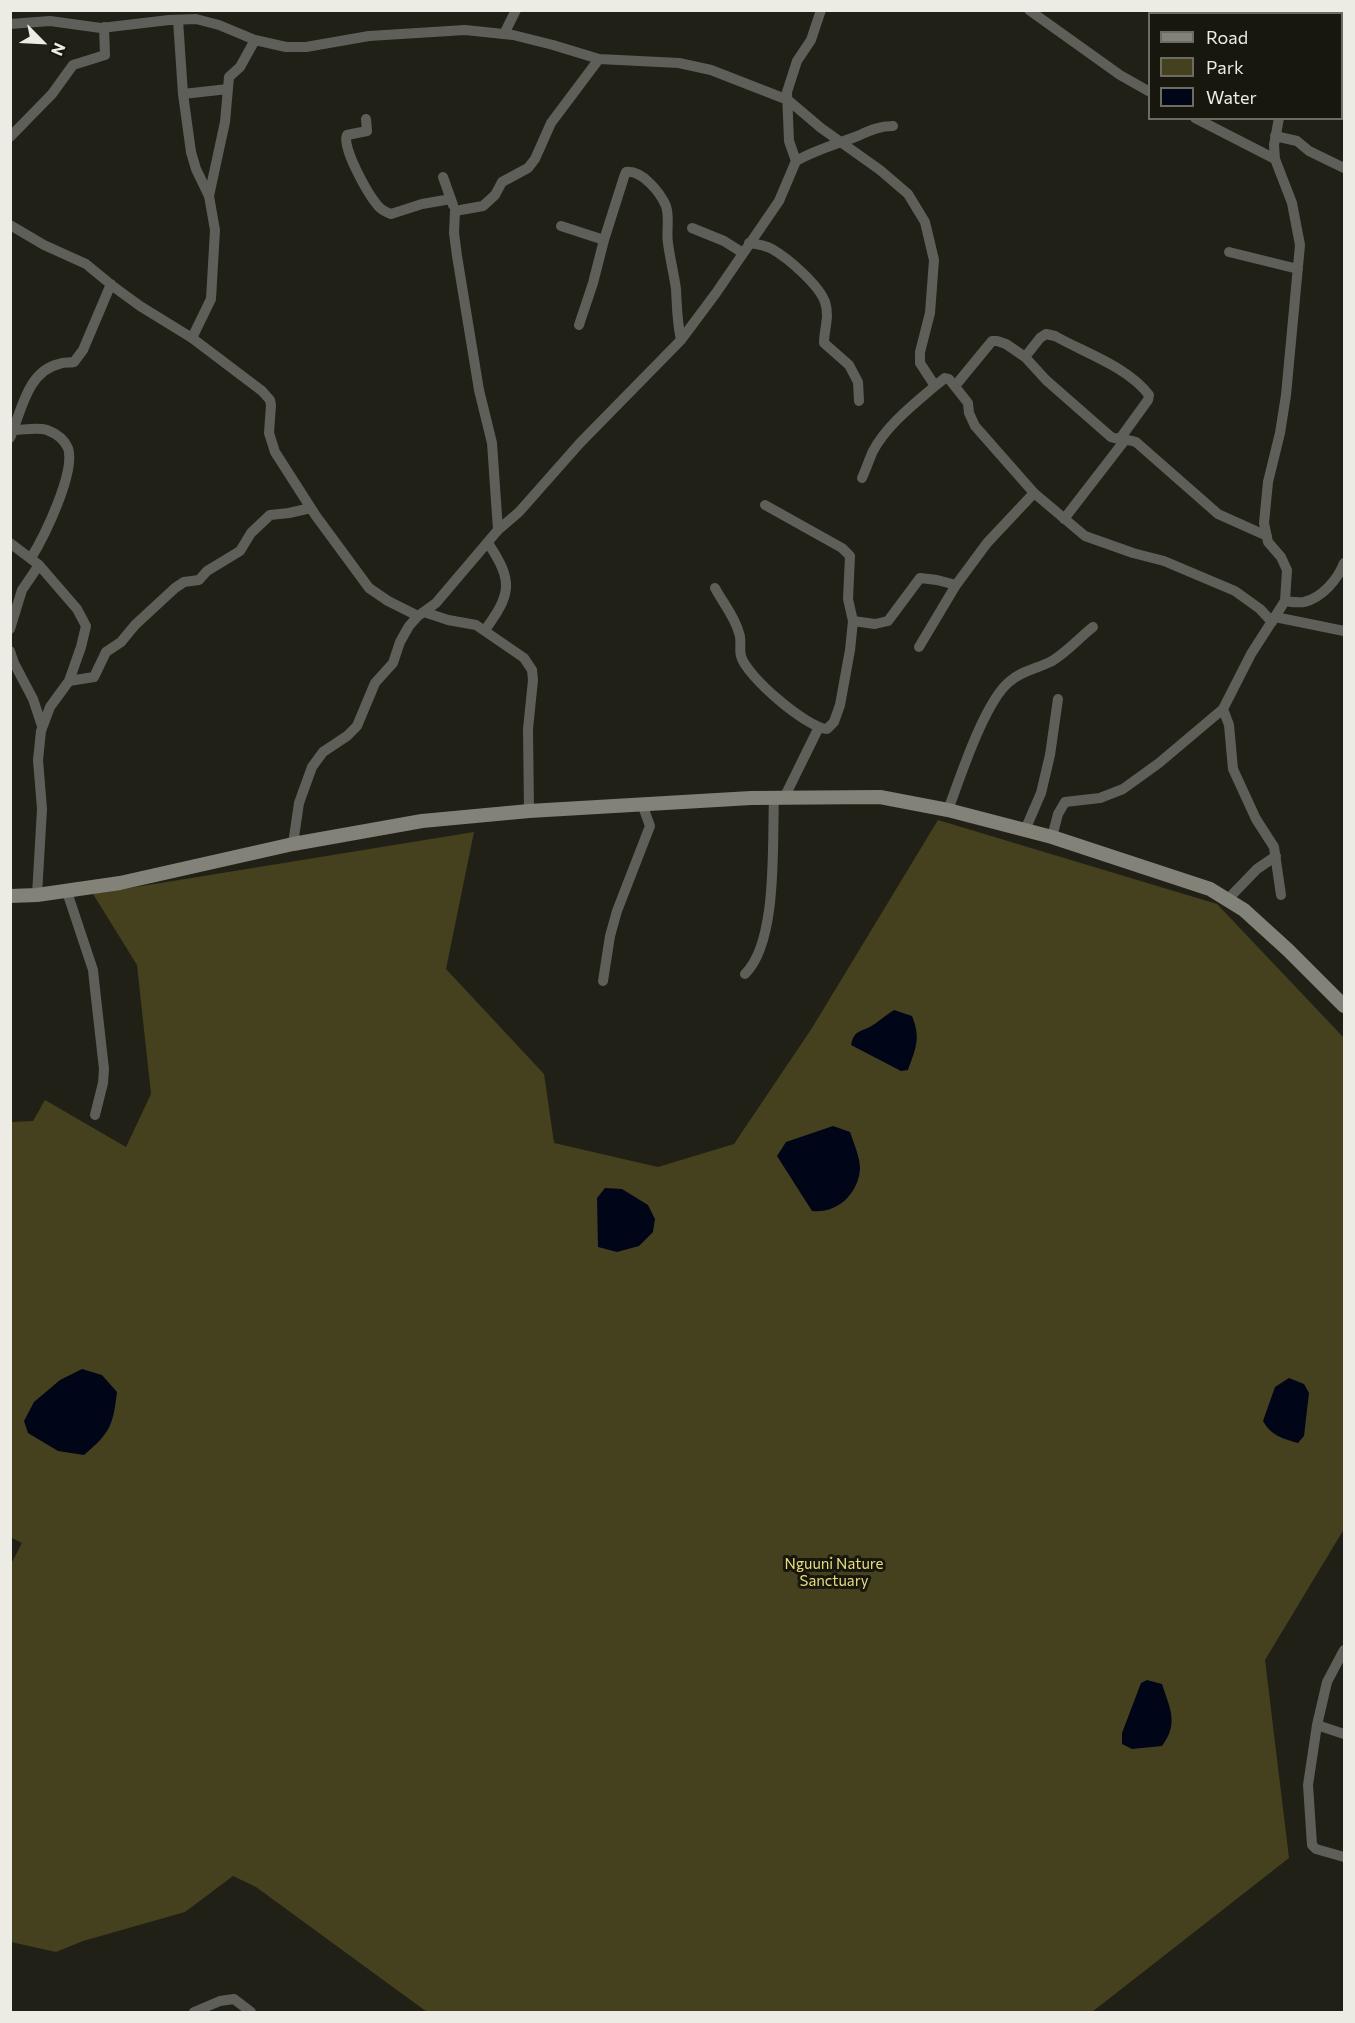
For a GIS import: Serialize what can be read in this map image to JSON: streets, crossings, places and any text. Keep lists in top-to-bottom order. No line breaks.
{"parks":["Nguuni Nature Sanctuary"],"legend":["Road","Park","Water"],"north":"bottom right"}
